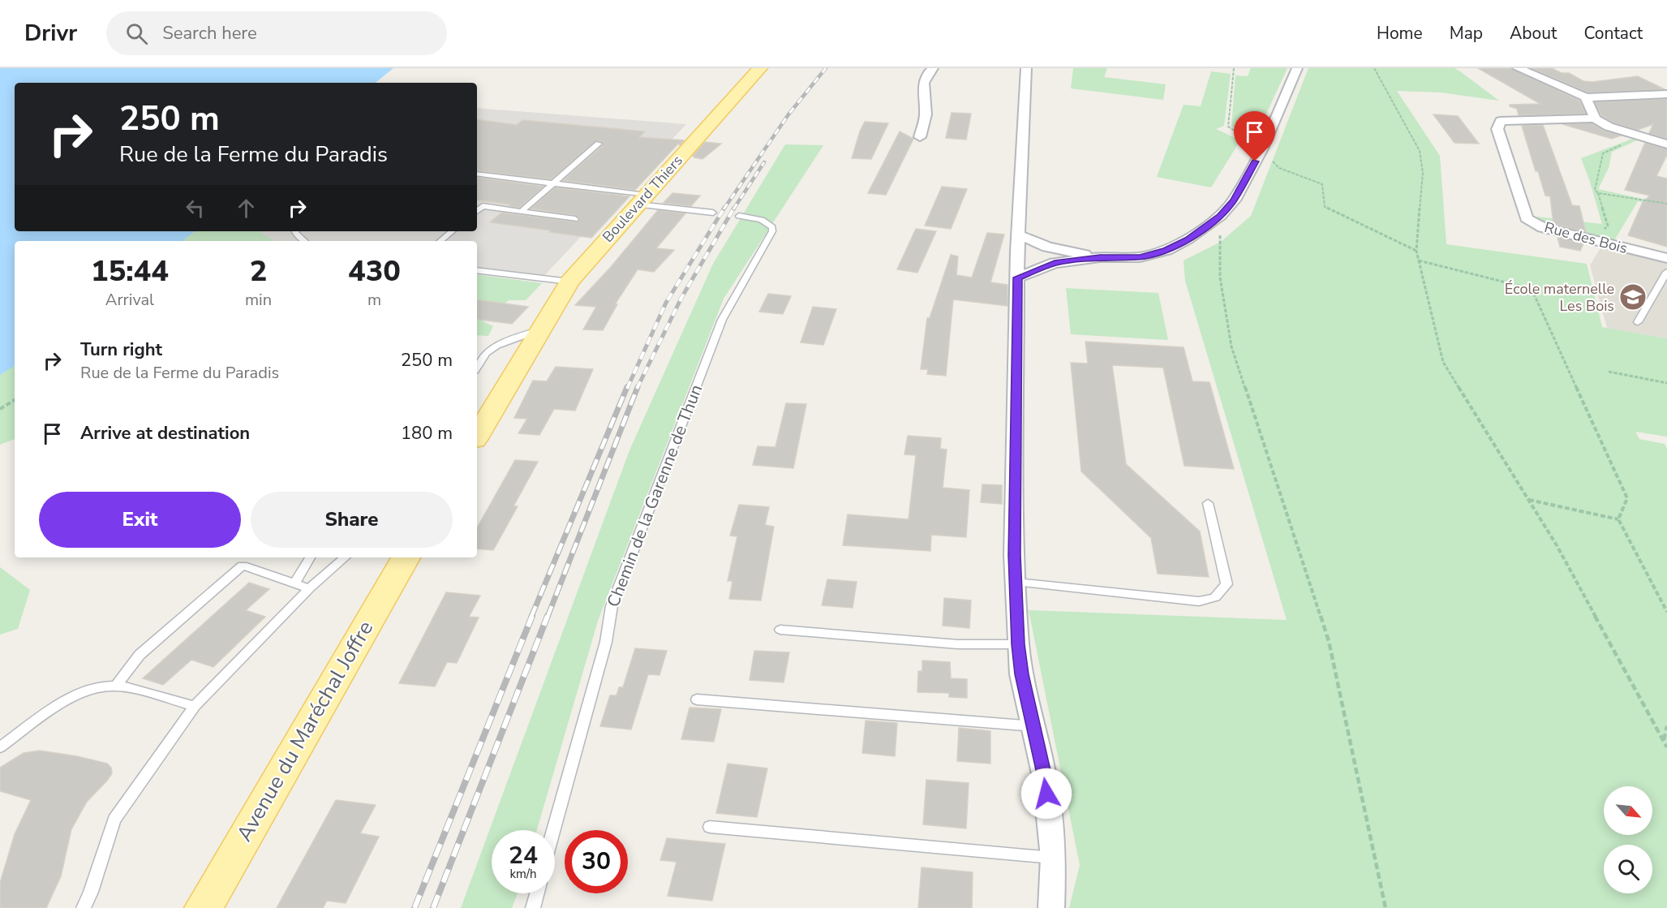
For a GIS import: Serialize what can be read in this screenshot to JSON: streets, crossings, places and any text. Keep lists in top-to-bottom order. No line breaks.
{"streets":{"main road":["Boulevard Thiers","Avenue du Maréchal Joffre"],"street":["Rue des Bois"],"lane":["Chemin de la Garenne de Thun"]},"places":{"school or university":["École maternelle Les Bois"]},"north":"bottom right","page":{"header":"Drivr","search":"Search here","nav":["Home","Map","About","Contact"],"turn":["250 m","Rue de la Ferme du Paradis"],"eta":["15:44","Arrival","2","min","430","m"],"list":[{"name":"Turn right","note":"Rue de la Ferme du Paradis","value":"250 m"},{"name":"Arrive at destination","value":"180 m"}],"buttons":["Exit","Share"],"speed":"24 km/h","limit":"30"}}
